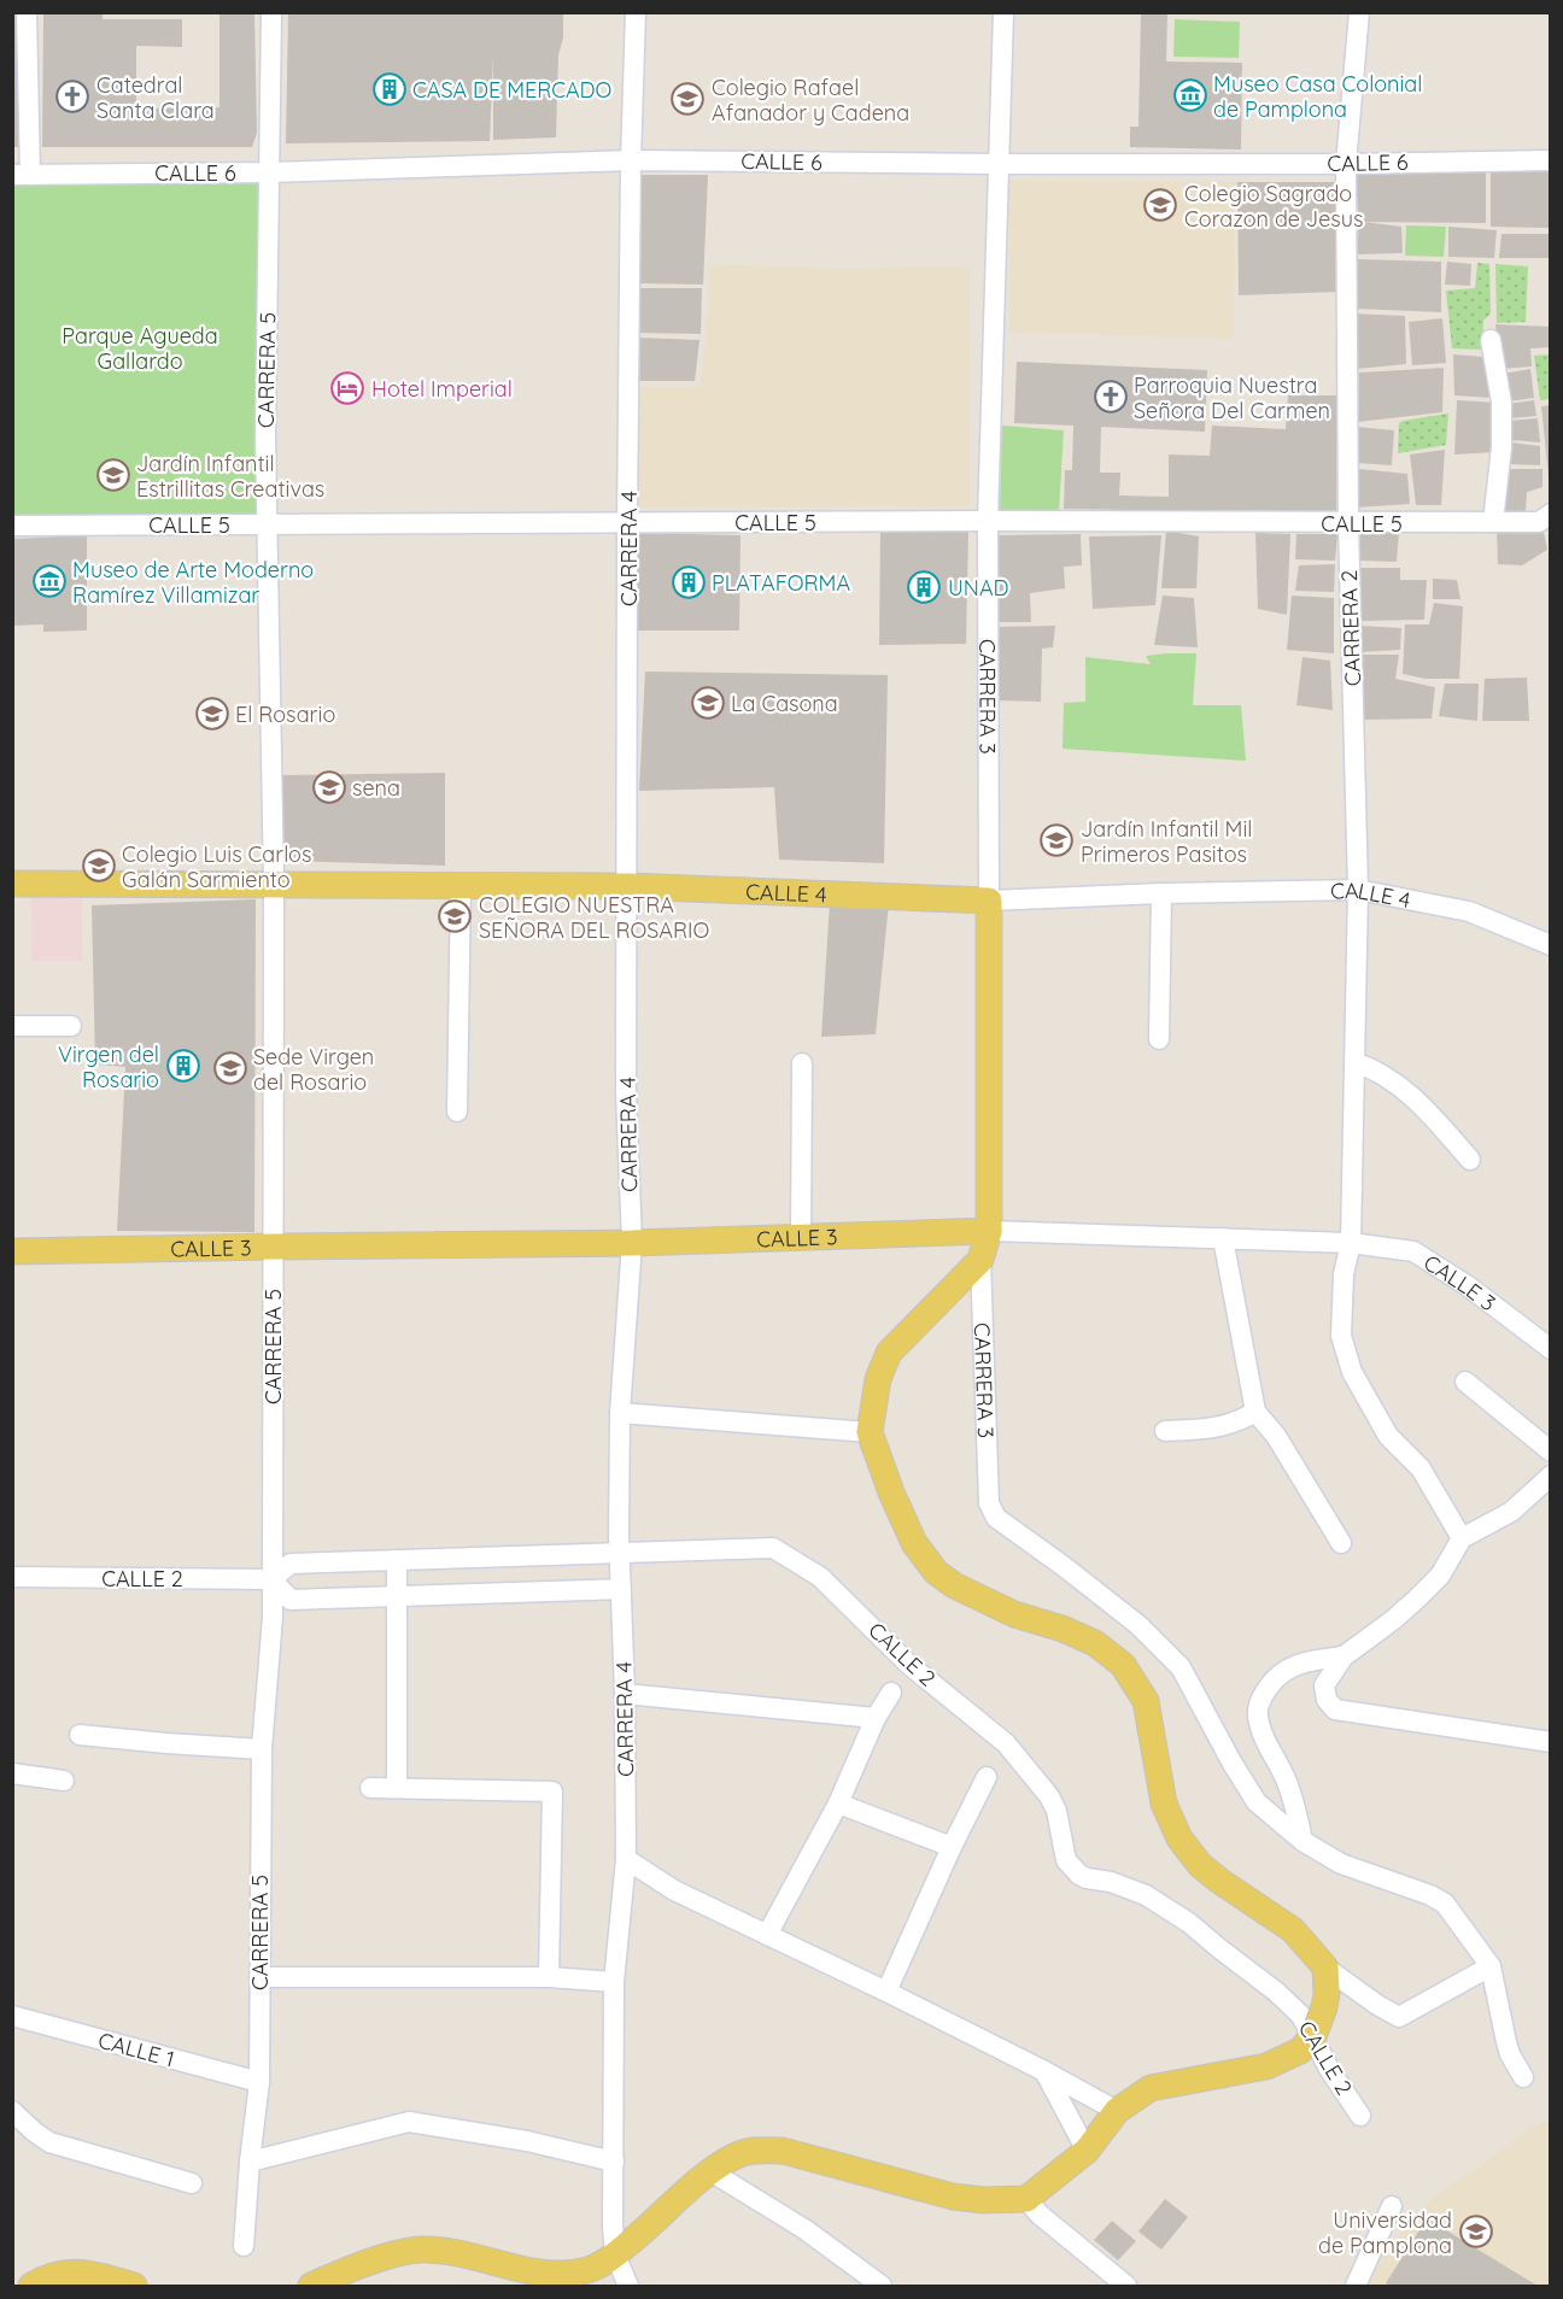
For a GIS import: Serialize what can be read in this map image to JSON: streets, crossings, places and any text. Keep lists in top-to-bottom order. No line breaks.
{"streets":{"main road":["CARRERA 3","CALLE 4","CALLE 3"],"street":["CALLE 6","CARRERA 5","CALLE 5","CARRERA 4","CARRERA 2","CALLE 2","CALLE 1"]},"crossings":[["CALLE 6","CARRERA 5"],["CALLE 6","CARRERA 4"],["CALLE 6","CARRERA 2"],["CALLE 6","CARRERA 3"],["CARRERA 5","CALLE 5"],["CARRERA 5","CALLE 4"],["CARRERA 5","CALLE 3"],["CARRERA 5","CALLE 2"],["CARRERA 5","CALLE 1"],["CALLE 5","CARRERA 4"],["CALLE 5","CARRERA 2"],["CALLE 5","CARRERA 3"],["CARRERA 4","CALLE 4"],["CARRERA 4","CALLE 3"],["CARRERA 4","CALLE 2"],["CARRERA 2","CALLE 4"],["CARRERA 2","CALLE 3"],["CARRERA 3","CALLE 4"],["CARRERA 3","CALLE 3"]],"parks":["Parque Agueda Gallardo"],"places":{"building":["CASA DE MERCADO","PLATAFORMA","UNAD","Virgen del Rosario"],"museum":["Museo Casa Colonial de Pamplona","Museo de Arte Moderno Ramírez Villamizar"],"church":["Catedral Santa Clara","Parroquia Nuestra Señora Del Carmen"],"school or university":["Colegio Rafael Afanador y Cadena","Colegio Sagrado Corazon de Jesus","Jardín Infantil Estrillitas Creativas","La Casona","El Rosario","sena","Jardín Infantil Mil Primeros Pasitos","Colegio Luis Carlos Galán Sarmiento","COLEGIO NUESTRA SEÑORA DEL ROSARIO","Sede Virgen del Rosario","Universidad de Pamplona"],"hotel":["Hotel Imperial"]}}
